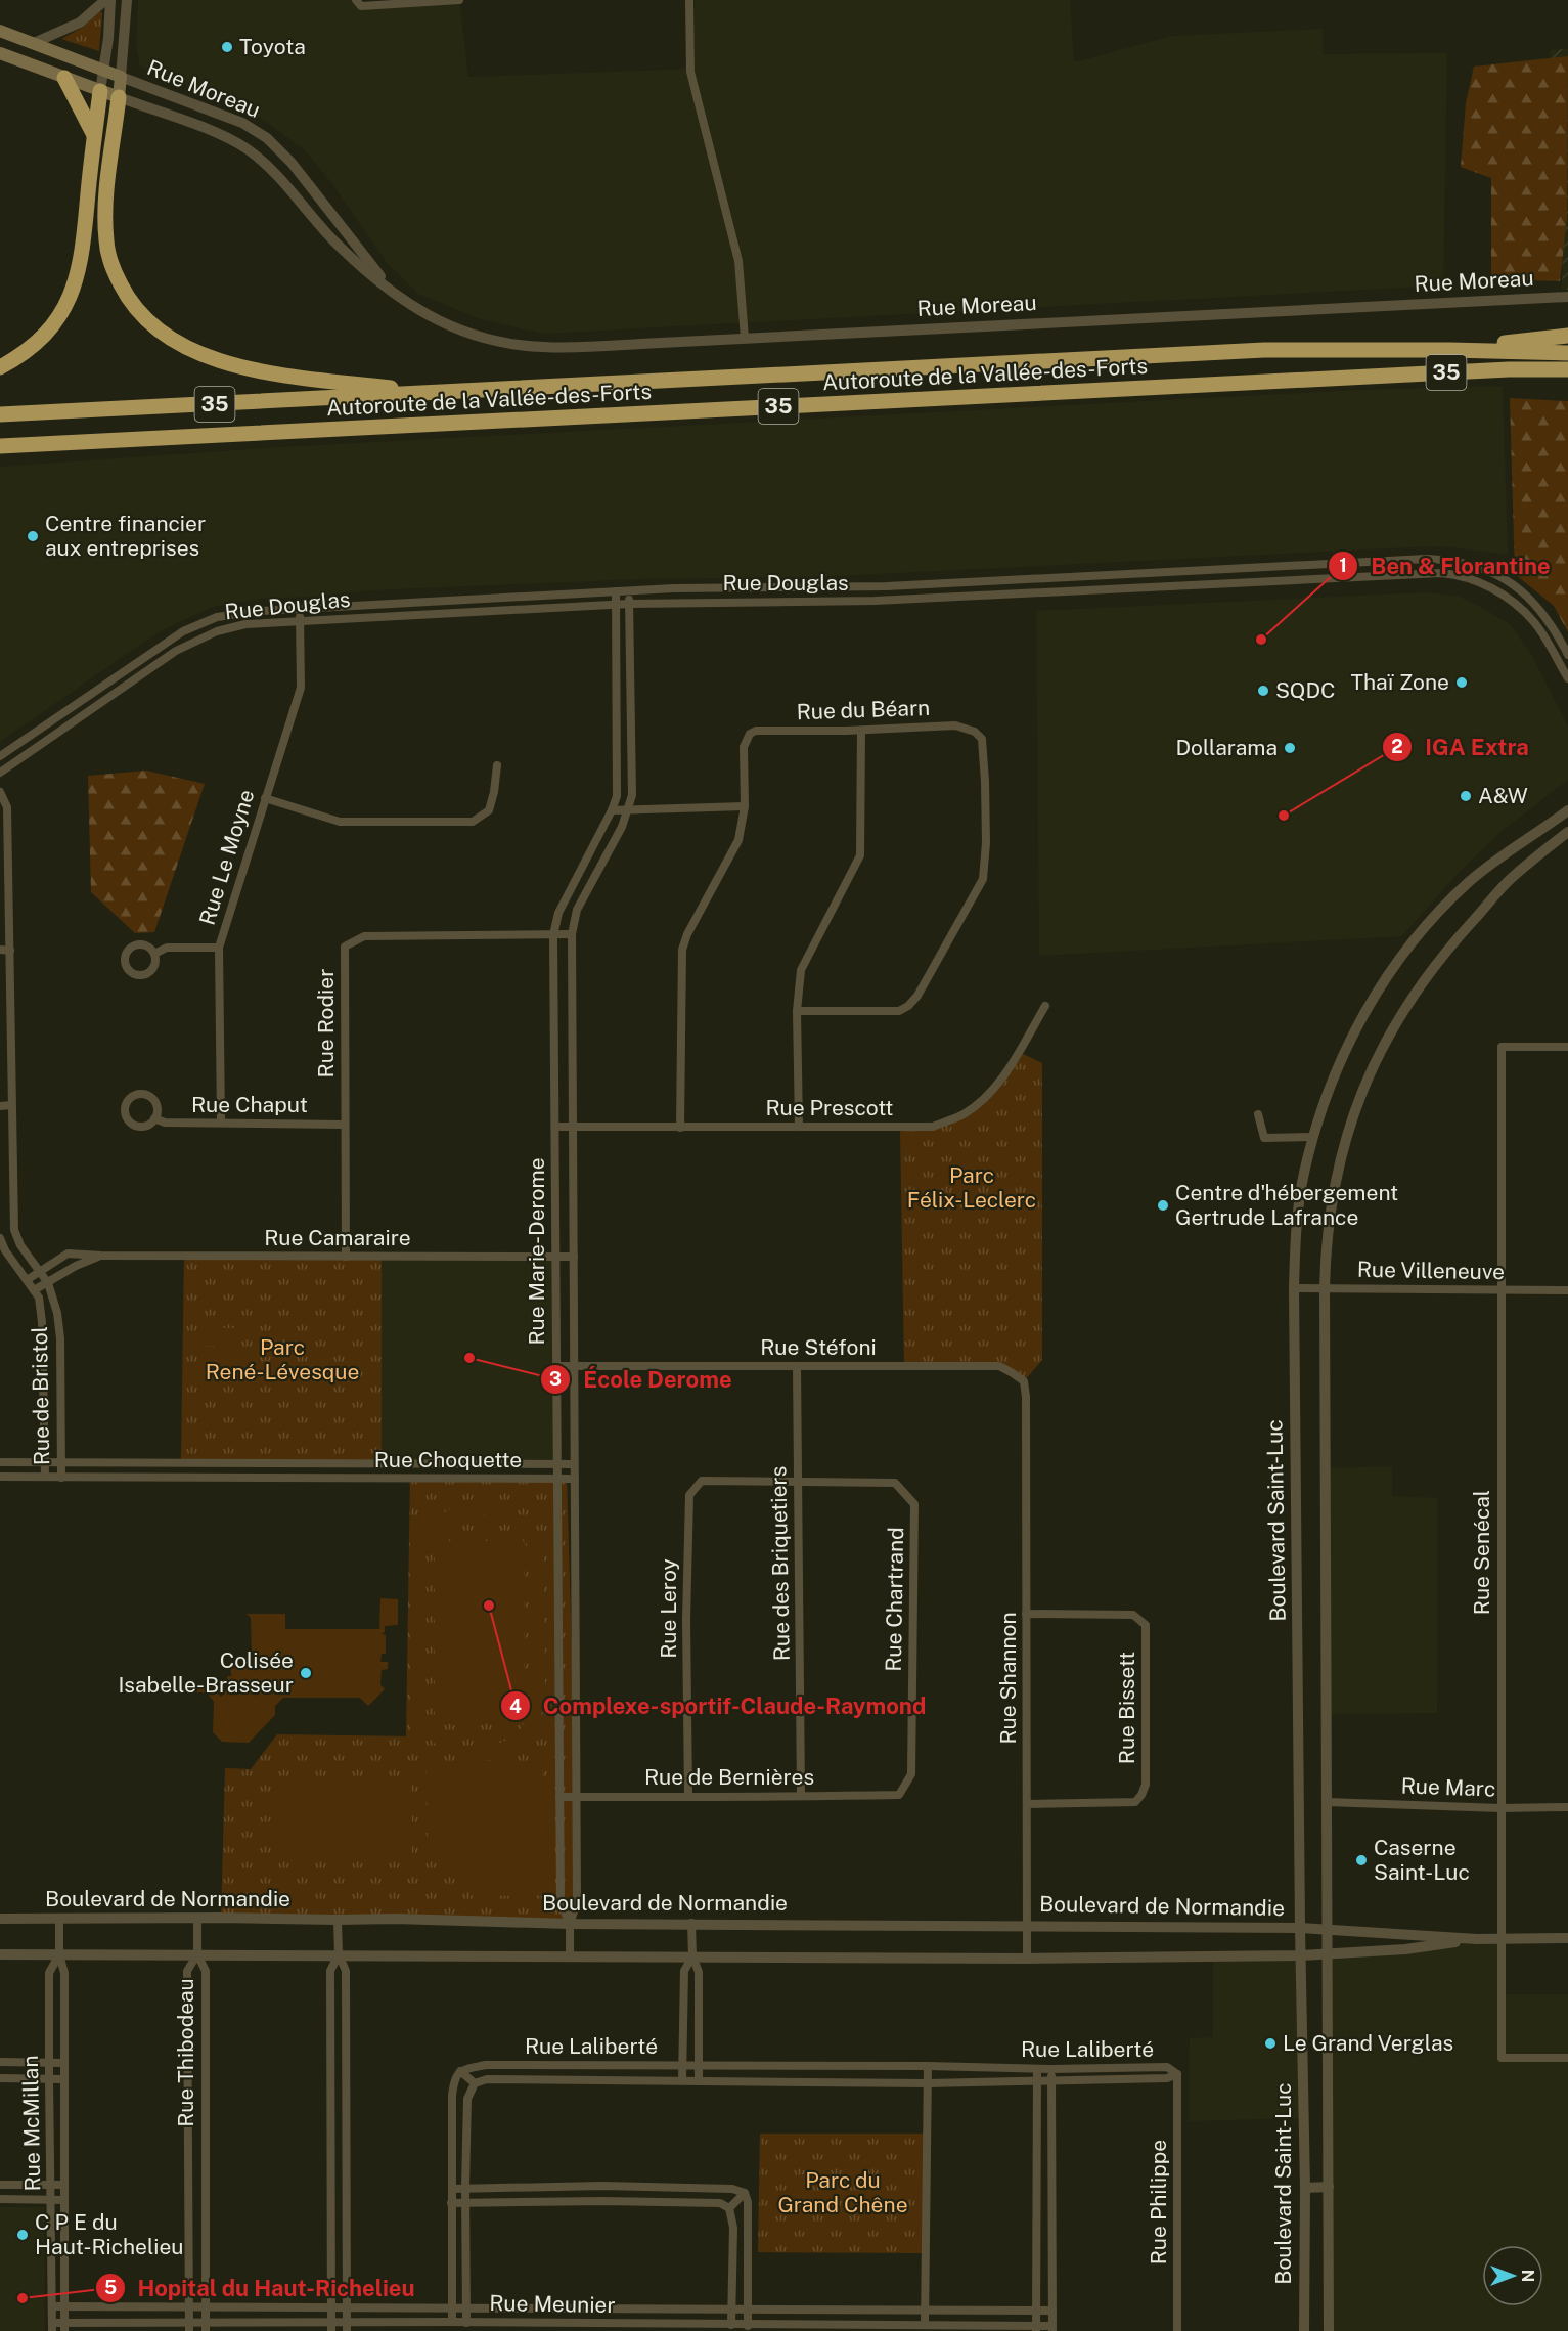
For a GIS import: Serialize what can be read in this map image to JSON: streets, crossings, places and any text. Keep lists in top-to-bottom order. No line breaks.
{"streets":{"highway":["35","Autoroute de la Vallée-des-Forts"],"main road":["Rue Moreau"],"street":["Rue Douglas","Rue du Béarn","Rue Le Moyne","Rue Rodier","Rue Chaput","Rue Prescott","Rue Camaraire","Rue Marie-Derome","Rue Villeneuve","Rue Stéfoni","Rue de Bristol","Rue Choquette","Boulevard Saint-Luc","Rue Senécal","Rue des Briquetiers","Rue Chartrand","Rue Leroy","Rue Shannon","Rue Bissett","Rue de Bernières","Rue Marc","Boulevard de Normandie","Rue Laliberté","Rue Thibodeau","Rue McMillan","Rue Philippe","Rue Meunier"]},"crossings":[["Rue Douglas","Rue Le Moyne"],["Rue Douglas","Rue Marie-Derome"],["Rue du Béarn","Rue Prescott"],["Rue Le Moyne","Rue Chaput"],["Rue Rodier","Rue Chaput"],["Rue Rodier","Rue Camaraire"],["Rue Rodier","Rue Marie-Derome"],["Rue Prescott","Rue Marie-Derome"],["Rue Camaraire","Rue Marie-Derome"],["Rue Camaraire","Rue de Bristol"],["Rue Marie-Derome","Rue Stéfoni"],["Rue Marie-Derome","Rue Choquette"],["Rue Marie-Derome","Rue de Bernières"],["Rue Marie-Derome","Boulevard de Normandie"],["Rue Villeneuve","Boulevard Saint-Luc"],["Rue Villeneuve","Rue Senécal"],["Rue Stéfoni","Rue des Briquetiers"],["Rue Stéfoni","Rue Shannon"],["Rue de Bristol","Rue Choquette"],["Boulevard Saint-Luc","Rue Marc"],["Boulevard Saint-Luc","Boulevard de Normandie"],["Rue Senécal","Rue Marc"],["Rue des Briquetiers","Rue Chartrand"],["Rue des Briquetiers","Rue Leroy"],["Rue des Briquetiers","Rue de Bernières"],["Rue Chartrand","Rue Leroy"],["Rue Chartrand","Rue de Bernières"],["Rue Leroy","Rue de Bernières"],["Rue Shannon","Rue Bissett"],["Rue Shannon","Boulevard de Normandie"],["Boulevard de Normandie","Rue Thibodeau"],["Boulevard de Normandie","Rue McMillan"],["Rue Laliberté","Rue Philippe"],["Rue Thibodeau","Rue Meunier"],["Rue McMillan","Rue Meunier"]],"parks":["Parc Félix-Leclerc","Parc René-Lévesque","Parc du Grand Chêne"],"places":["Toyota","Centre financier aux entreprises","Ben & Florantine","Thaï Zone","SQDC","Dollarama","A&W","IGA Extra","Centre d'hébergement Gertrude Lafrance","École Derome","Complexe-sportif-Claude-Raymond","Colisée Isabelle-Brasseur","Caserne Saint-Luc","Le Grand Verglas","C P E du Haut-Richelieu","Hopital du Haut-Richelieu"],"north":"right"}
